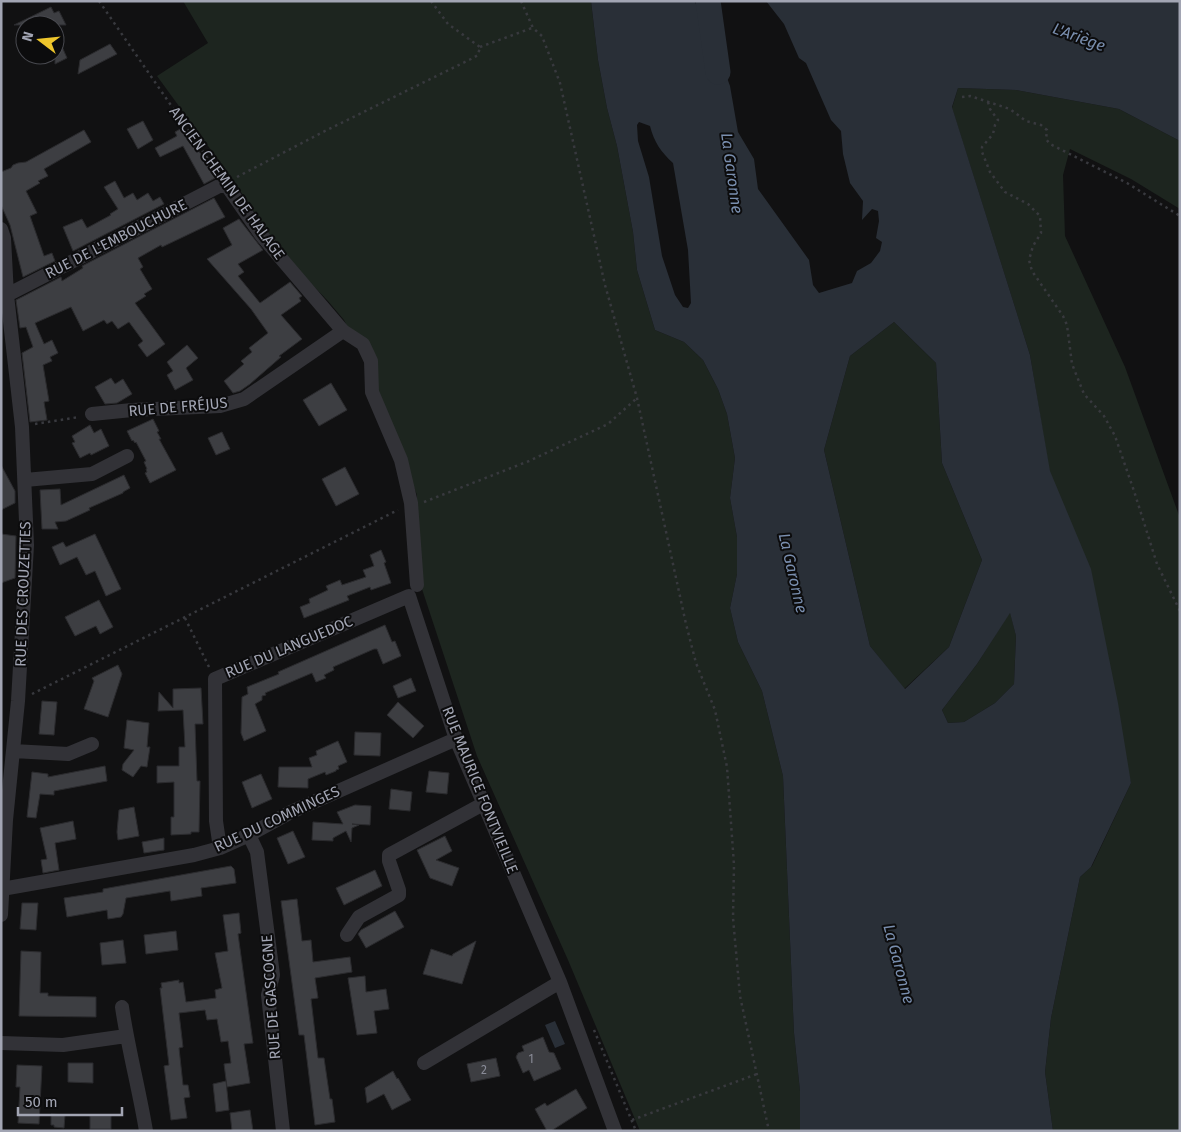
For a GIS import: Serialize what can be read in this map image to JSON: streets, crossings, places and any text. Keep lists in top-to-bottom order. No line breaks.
{"streets":{"street":["ANCIEN CHEMIN DE HALAGE","RUE DE L'EMBOUCHURE","RUE DE FRÉJUS","RUE DES CROUZETTES","RUE DU LANGUEDOC","RUE MAURICE FONTVIEILLE","RUE DU COMMINGES","RUE DE GASCOGNE"]},"crossings":[["ANCIEN CHEMIN DE HALAGE","RUE DE L'EMBOUCHURE"],["ANCIEN CHEMIN DE HALAGE","RUE DE FRÉJUS"],["ANCIEN CHEMIN DE HALAGE","RUE DU LANGUEDOC"],["ANCIEN CHEMIN DE HALAGE","RUE MAURICE FONTVIEILLE"],["RUE DE L'EMBOUCHURE","RUE DES CROUZETTES"],["RUE DES CROUZETTES","RUE DU COMMINGES"],["RUE DU LANGUEDOC","RUE MAURICE FONTVIEILLE"],["RUE DU LANGUEDOC","RUE DU COMMINGES"],["RUE MAURICE FONTVIEILLE","RUE DU COMMINGES"],["RUE DU COMMINGES","RUE DE GASCOGNE"]],"water":["L'Ariège","La Garonne"],"house_numbers":["1","2"],"scale_bar":"50 m","north":"left"}
